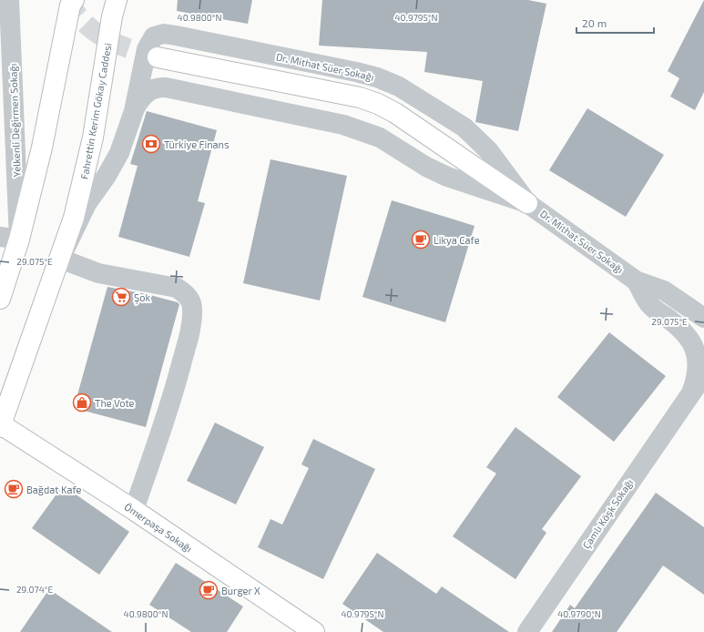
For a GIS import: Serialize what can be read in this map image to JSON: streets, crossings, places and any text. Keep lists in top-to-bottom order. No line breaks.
{"streets":{"main road":["Dr. Mithat Süer Sokağı","Fahrettin Kerim Gökay Caddesi","Ömerpaşa Sokağı"],"street":["Yelkenli Değirmen Sokağı","Çamlı Köşk Sokağı"]},"crossings":[["Dr. Mithat Süer Sokağı","Fahrettin Kerim Gökay Caddesi"],["Dr. Mithat Süer Sokağı","Çamlı Köşk Sokağı"],["Fahrettin Kerim Gökay Caddesi","Ömerpaşa Sokağı"]],"places":{"bank":["Türkiye Finans"],"cafe":["Likya Cafe","Bağdat Kafe","Burger X"],"supermarket":["Şok"],"shop":["The Vote"]},"scale_bar":"20 m","coordinates":["40.9800°N","40.9795°N","29.075°E","29.074°E","40.9790°N"]}
